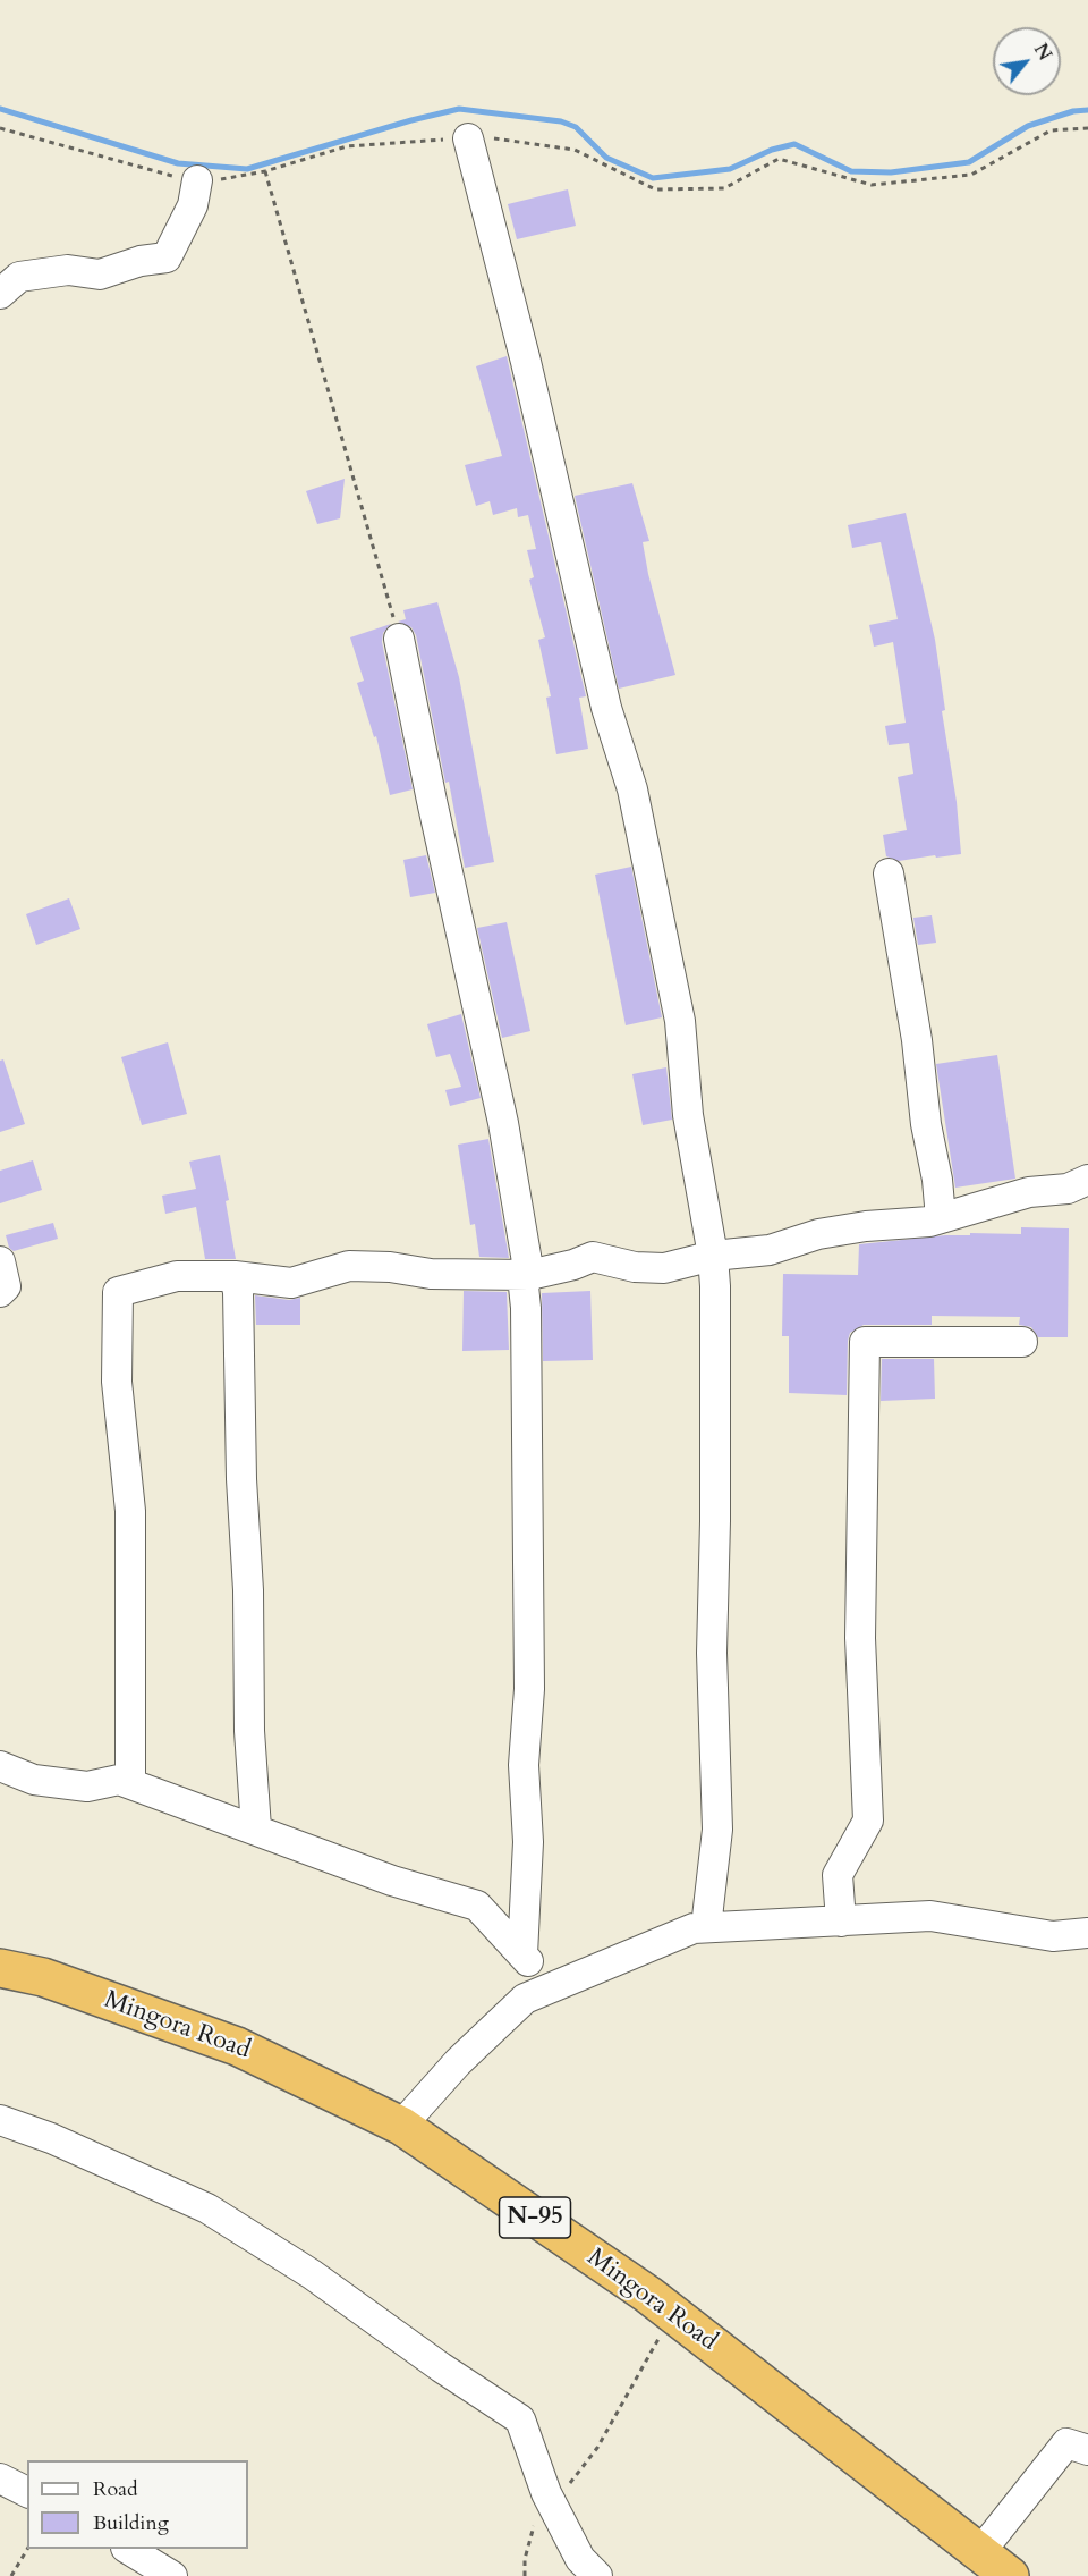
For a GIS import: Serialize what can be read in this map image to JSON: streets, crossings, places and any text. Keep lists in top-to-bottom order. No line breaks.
{"streets":{"highway":["Mingora Road","N-95"]},"legend":["Road","Building"],"north":"top right"}
